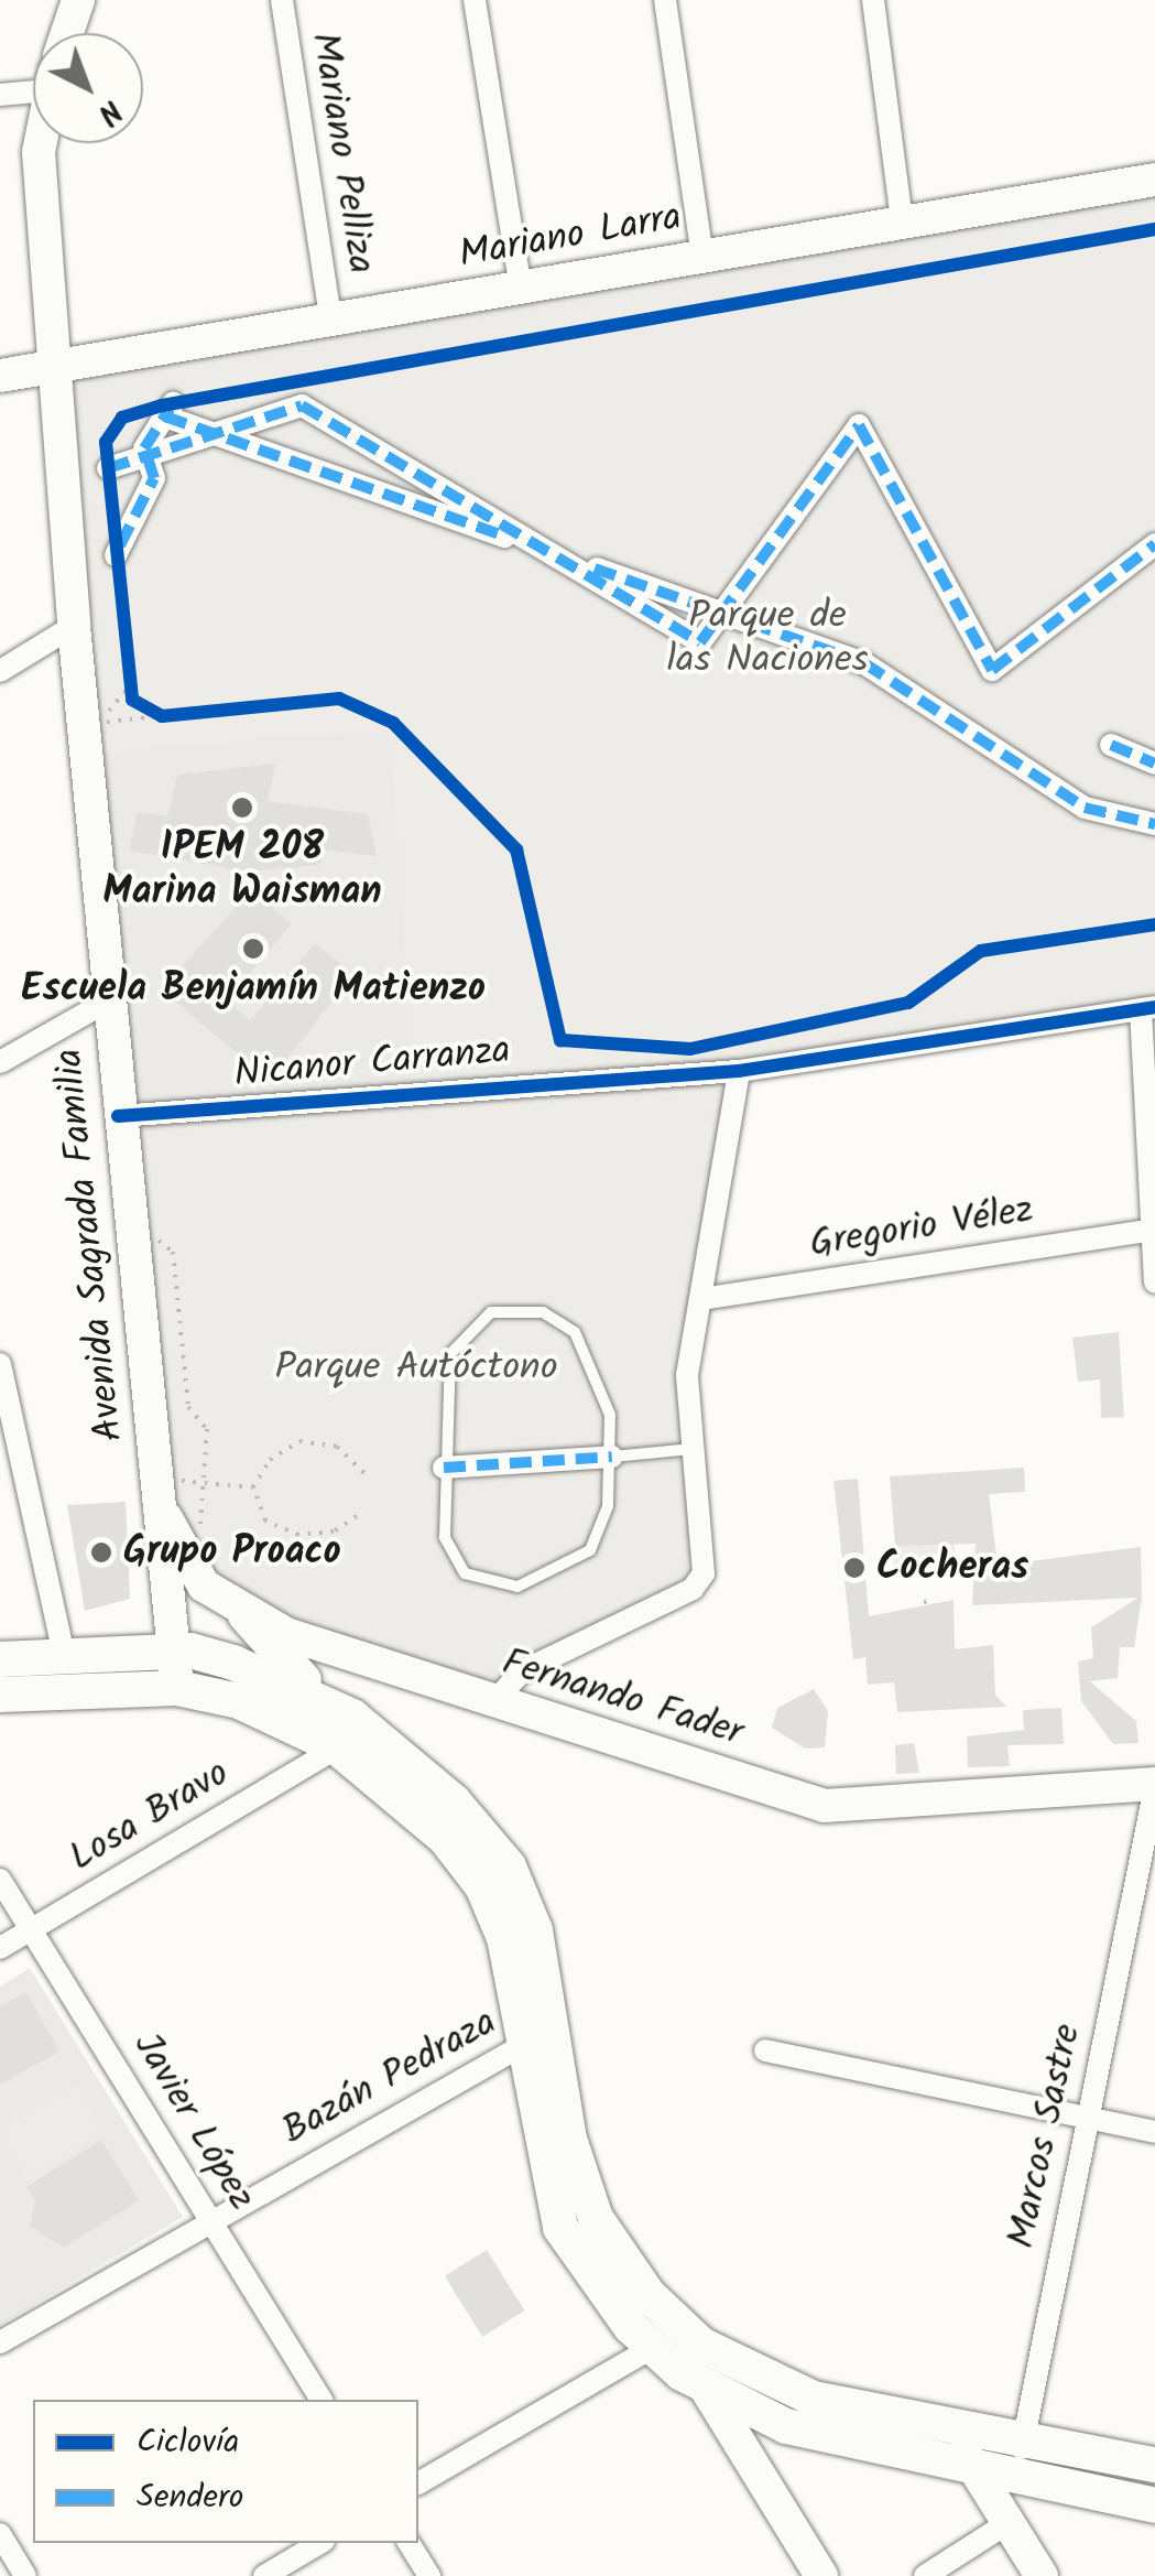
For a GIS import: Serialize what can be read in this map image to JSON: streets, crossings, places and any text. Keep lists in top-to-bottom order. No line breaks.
{"streets":{"main road":["Mariano Larra","Avenida Sagrada Familia","Fernando Fader"],"street":["Mariano Pelliza","Nicanor Carranza","Gregorio Vélez","Losa Bravo","Bazán Pedraza","Javier López","Marcos Sastre"]},"crossings":[["Mariano Pelliza","Mariano Larra"],["Mariano Larra","Avenida Sagrada Familia"],["Nicanor Carranza","Avenida Sagrada Familia"],["Fernando Fader","Marcos Sastre"],["Losa Bravo","Javier López"],["Bazán Pedraza","Javier López"]],"parks":["Parque de las Naciones","Parque Autóctono"],"places":["IPEM 208 Marina Waisman","Escuela Benjamín Matienzo","Grupo Proaco","Cocheras"],"legend":["Ciclovía","Sendero"],"north":"bottom right"}
